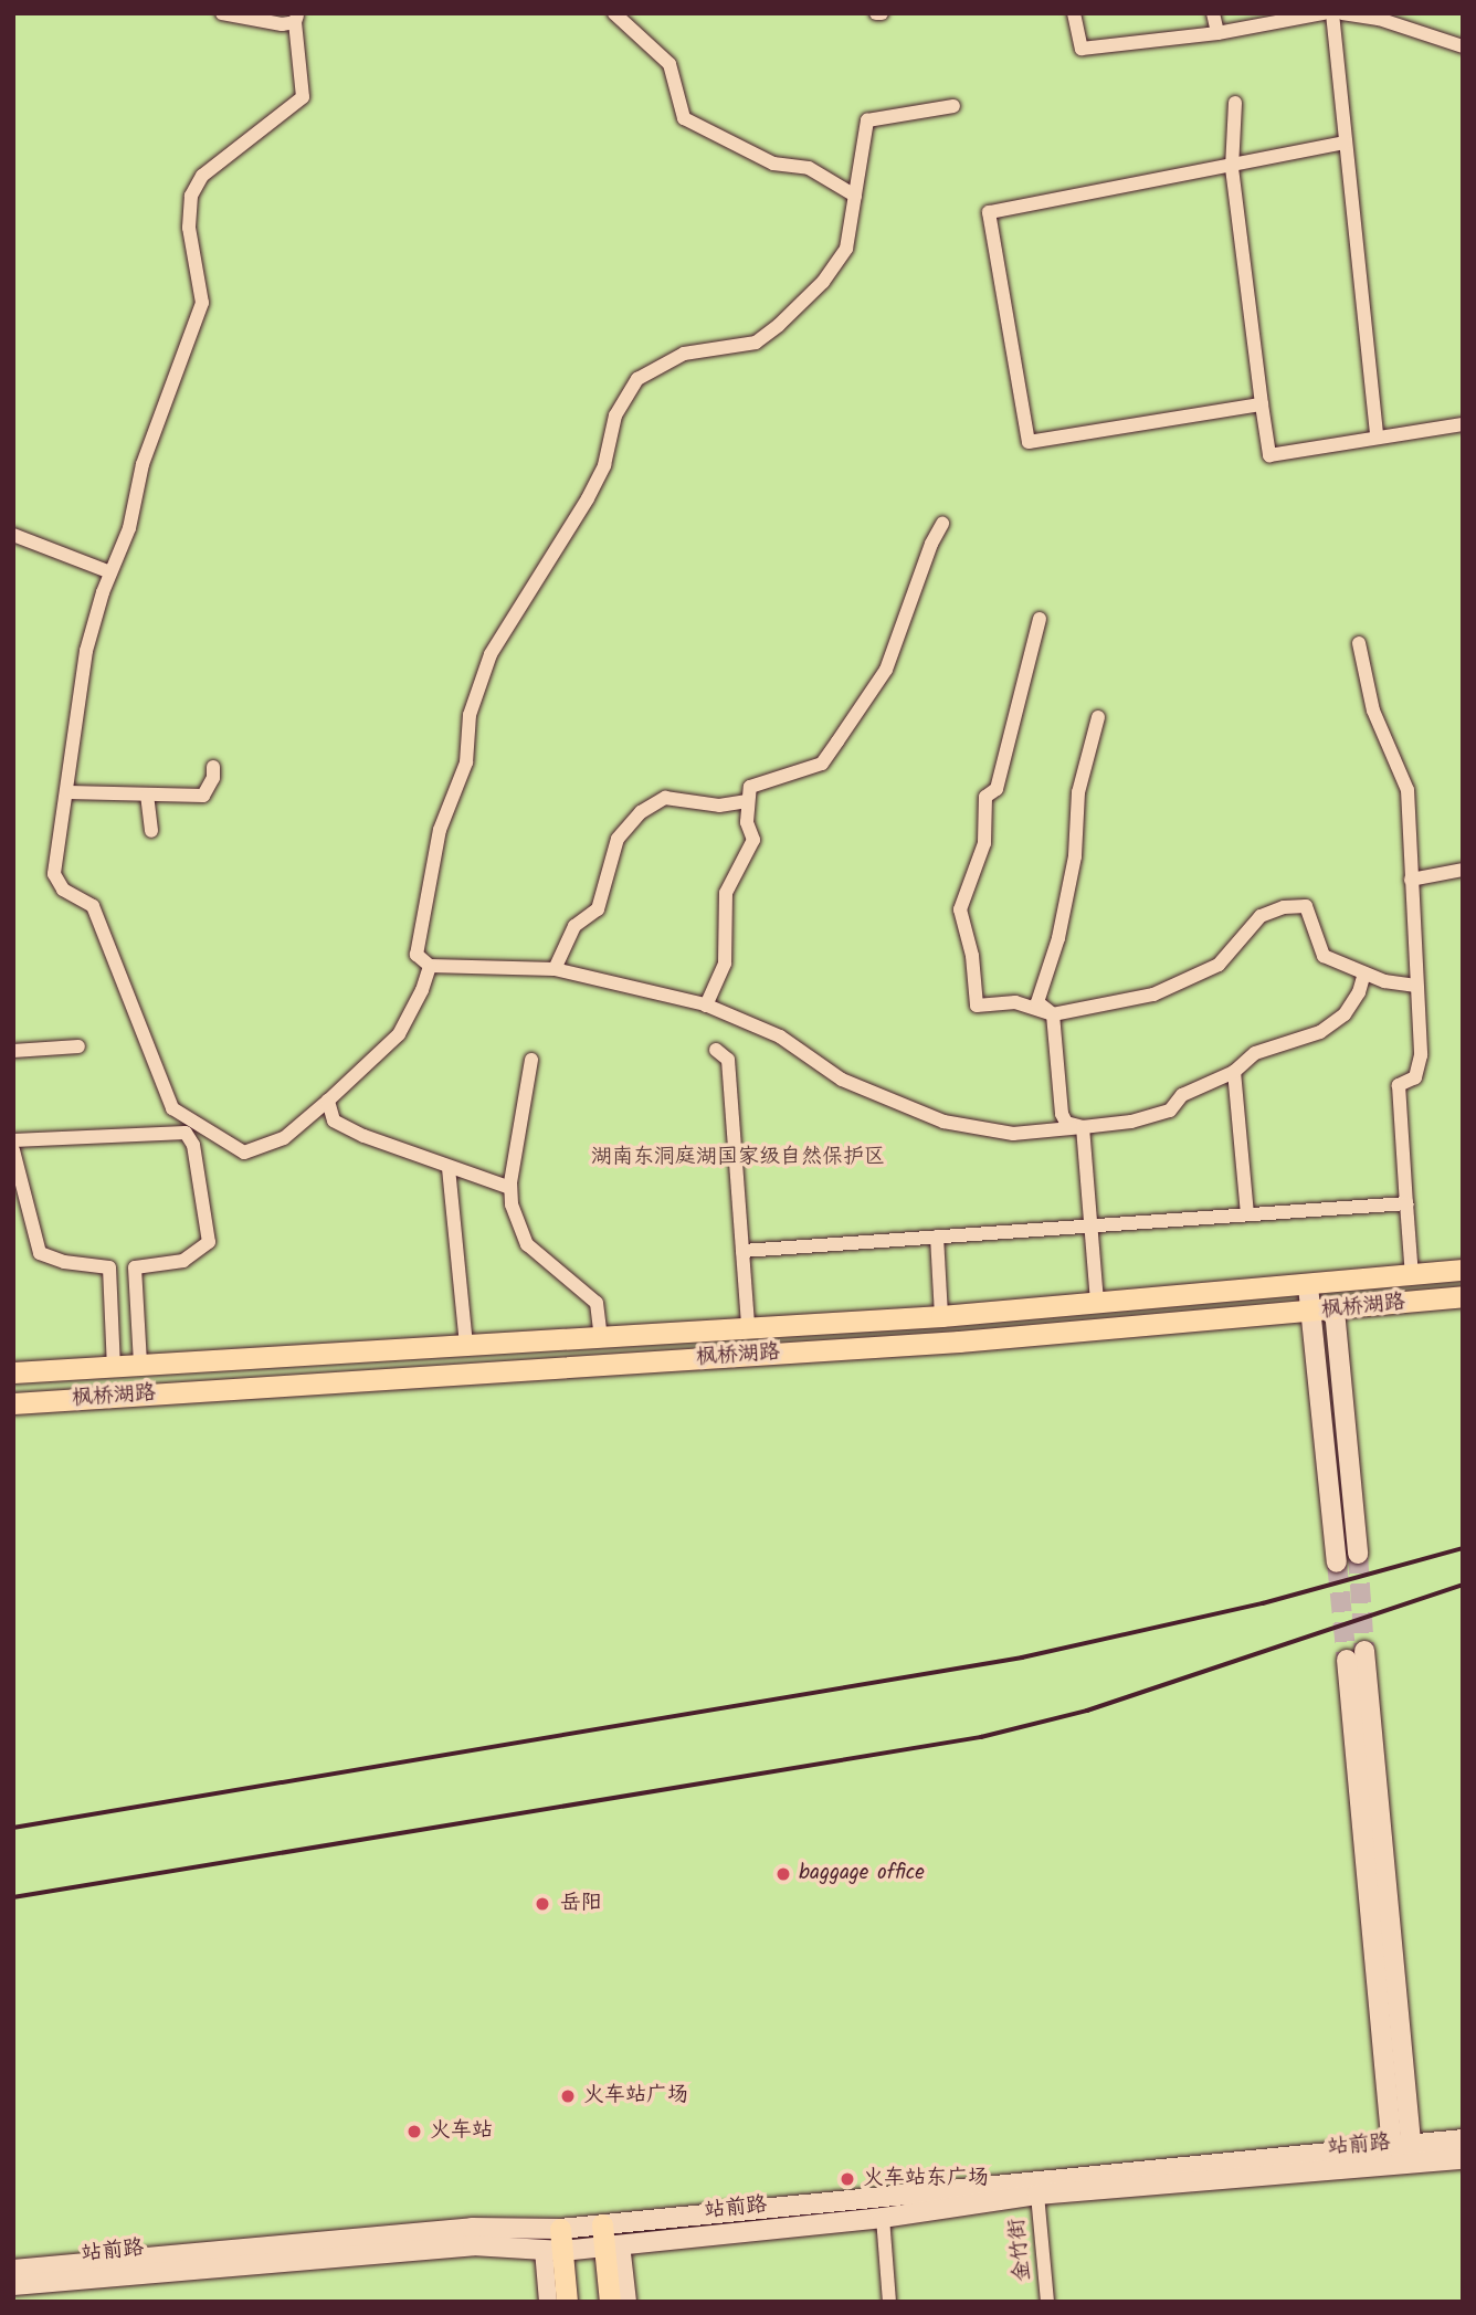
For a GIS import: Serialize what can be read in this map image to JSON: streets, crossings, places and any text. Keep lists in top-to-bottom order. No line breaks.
{"streets":{"main road":["枫桥湖路","站前路"],"street":["金竹街"]},"crossings":[["站前路","金竹街"]],"parks":["湖南东洞庭湖国家级自然保护区"],"places":["baggage office","岳阳","火车站广场","火车站","火车站东广场"]}
